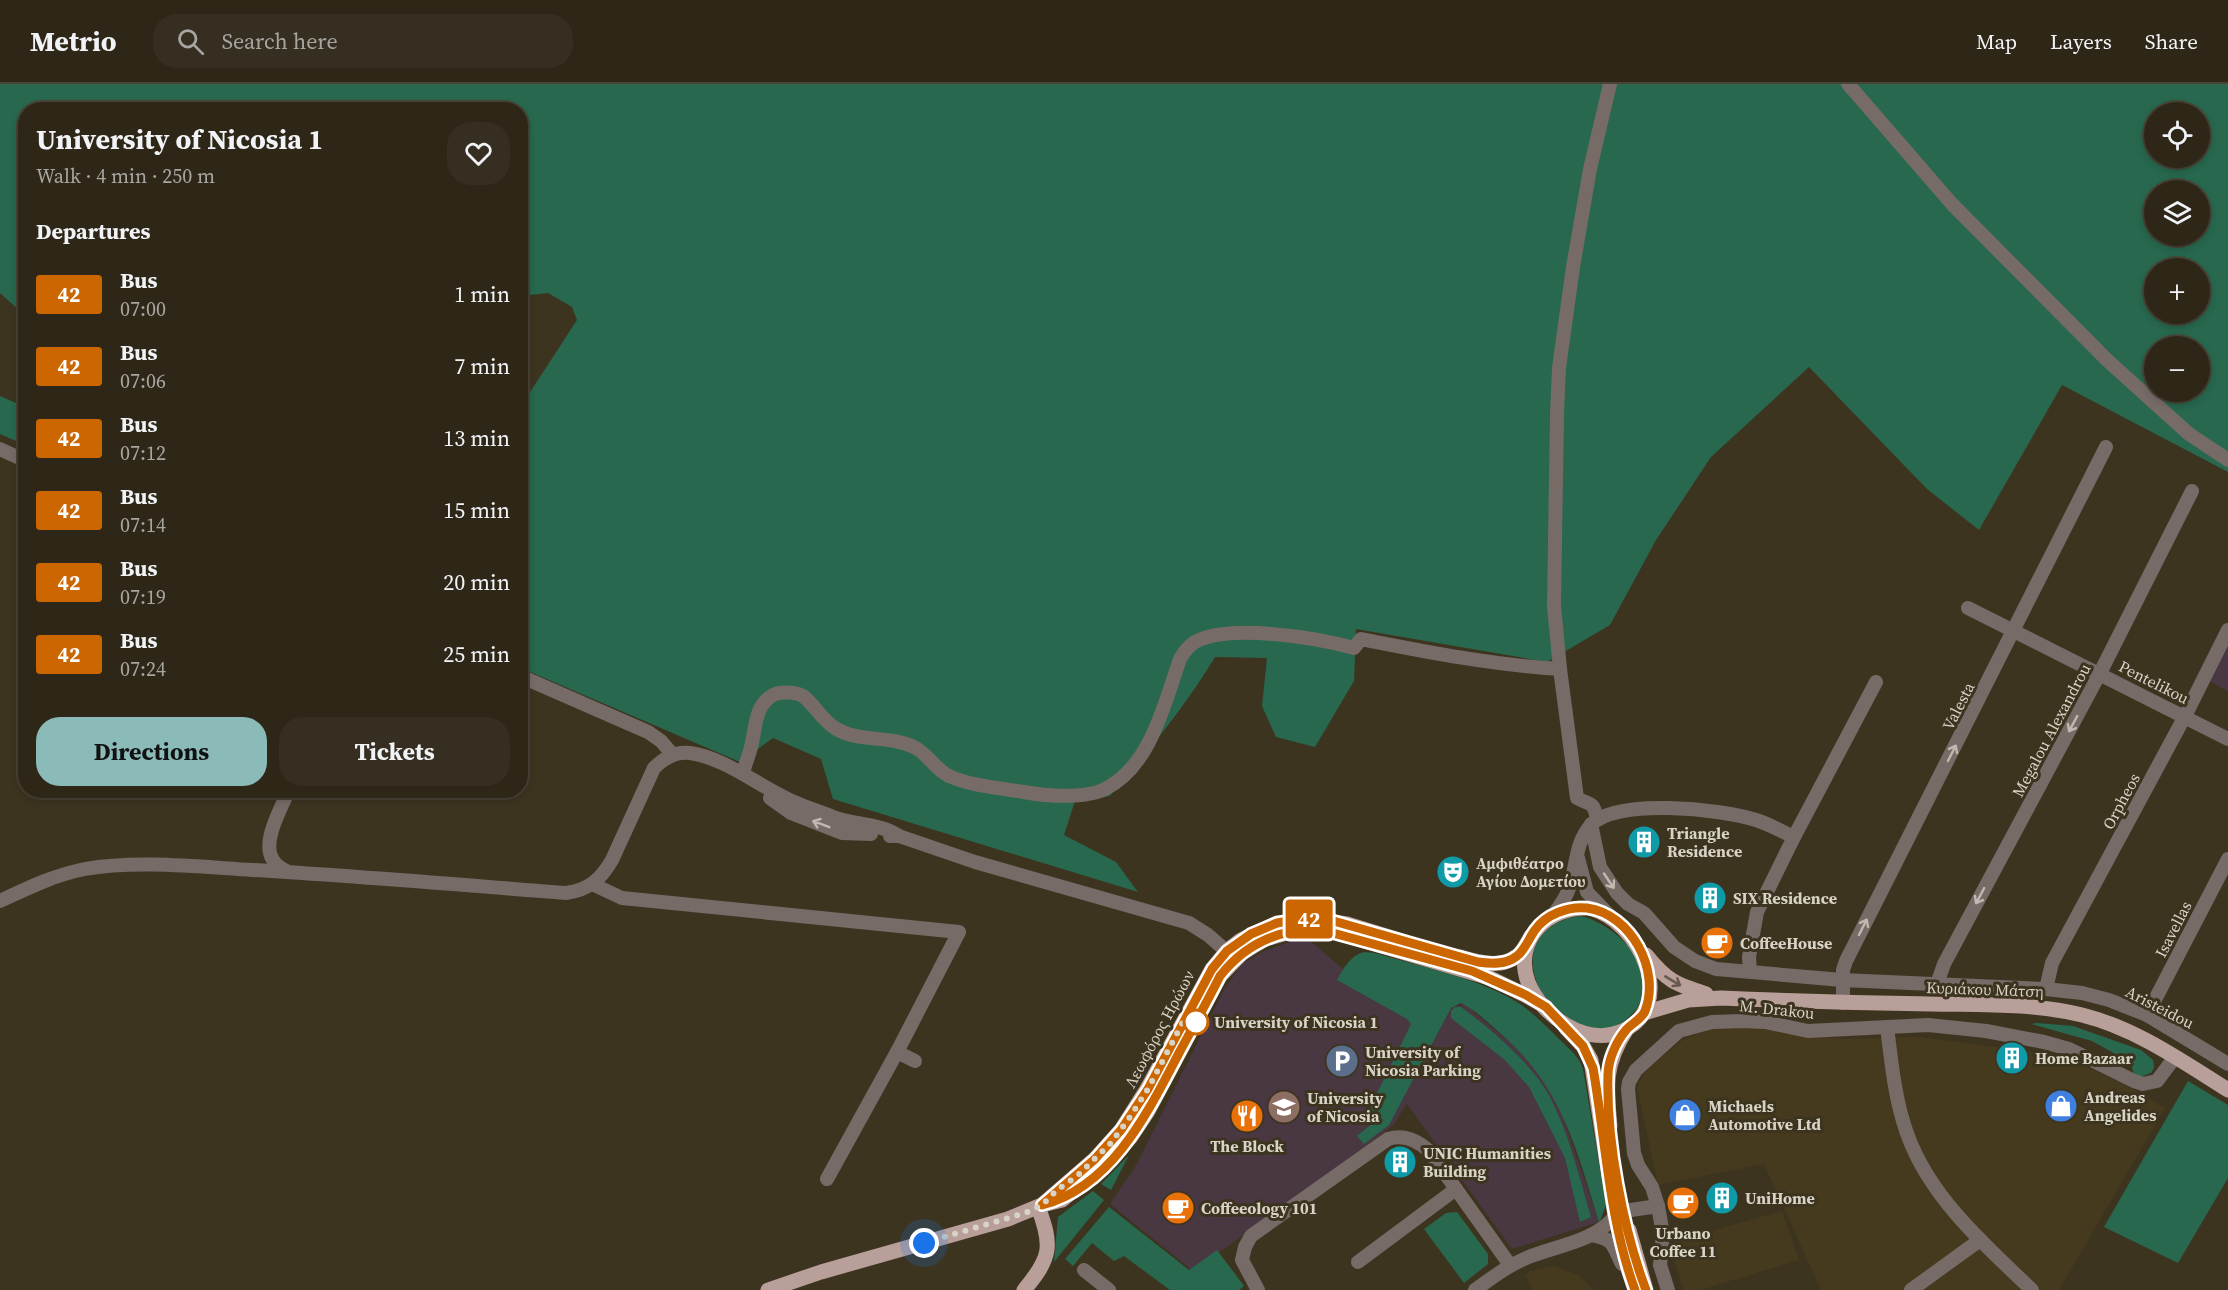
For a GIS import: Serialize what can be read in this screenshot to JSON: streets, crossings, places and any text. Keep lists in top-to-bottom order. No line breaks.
{"streets":{"main road":["Κυριάκου Μάτση","Λεωφόρος Ηρώων"],"street":["Pentelikou","Valesta","Megalou Alexandrou","Orpheos","Isavellas","Aristeidou","M. Drakou"]},"crossings":[["Pentelikou","Valesta"],["Pentelikou","Megalou Alexandrou"],["Pentelikou","Orpheos"],["Valesta","Aristeidou"],["Megalou Alexandrou","Aristeidou"],["Orpheos","Aristeidou"],["Isavellas","Aristeidou"],["Κυριάκου Μάτση","M. Drakou"],["Κυριάκου Μάτση","Λεωφόρος Ηρώων"]],"one_way":["Megalou Alexandrou"],"places":{"building":["Triangle Residence","SIX Residence","Home Bazaar","UNIC Humanities Building","UniHome"],"theatre":["Αμφιθέατρο Αγίου Δομετίου"],"cafe":["CoffeeHouse","Urbano Coffee 11","Coffeeology 101"],"other":["University of Nicosia 1"],"parking":["University of Nicosia Parking"],"shop":["Andreas Angelides","Michaels Automotive Ltd"],"school or university":["University of Nicosia"],"restaurant":["The Block"]},"lines":["bus line 42"],"page":{"header":"Metrio","search":"Search here","nav":["Map","Layers","Share"],"on_map":"42","map_buttons":["+","−"],"heading":[["University of Nicosia 1","Walk · 4 min · 250 m"],"Departures"],"list":[{"mark":"42","name":"Bus","note":"07:00","value":"1 min"},{"mark":"42","name":"Bus","note":"07:06","value":"7 min"},{"mark":"42","name":"Bus","note":"07:12","value":"13 min"},{"mark":"42","name":"Bus","note":"07:14","value":"15 min"},{"mark":"42","name":"Bus","note":"07:19","value":"20 min"},{"mark":"42","name":"Bus","note":"07:24","value":"25 min"}],"buttons":["Directions","Tickets"]}}
